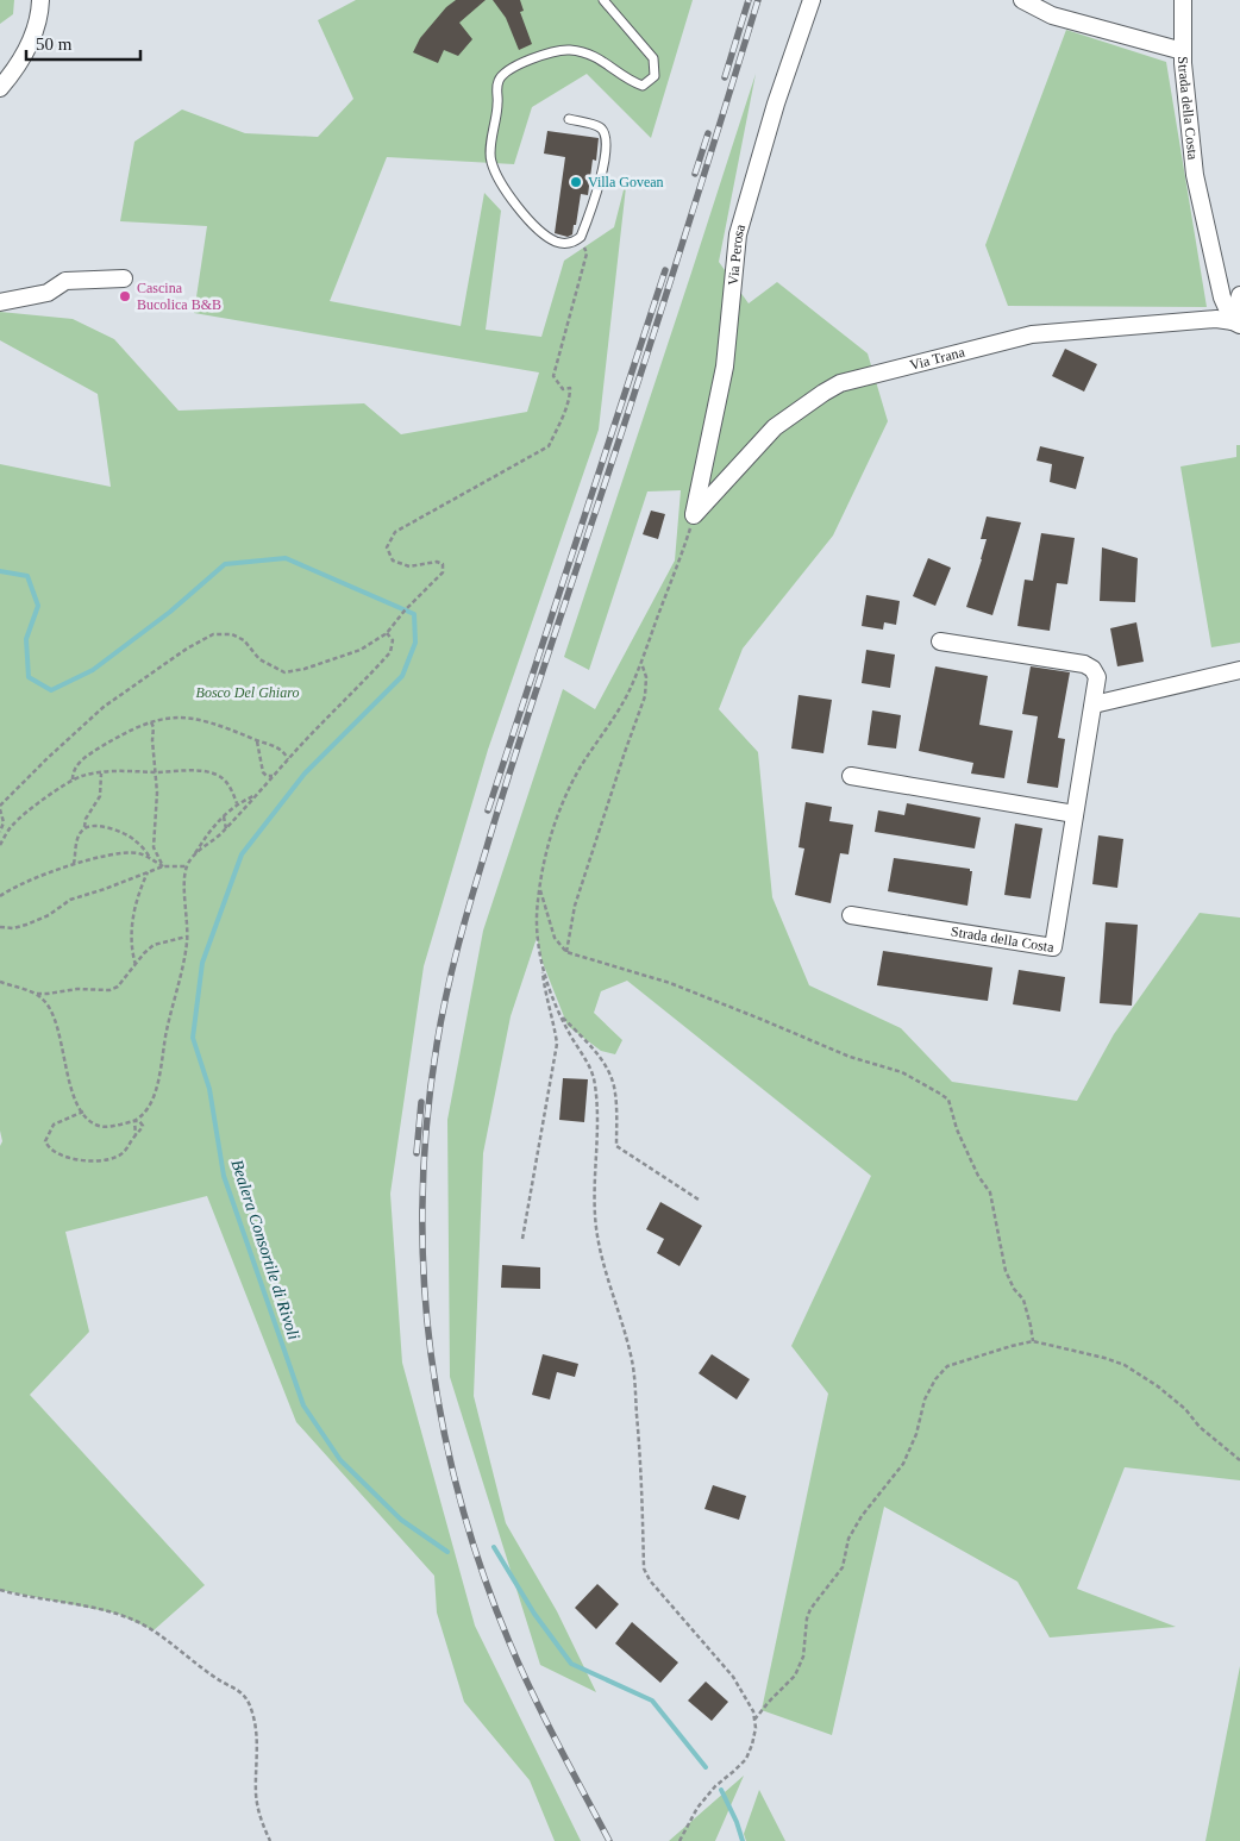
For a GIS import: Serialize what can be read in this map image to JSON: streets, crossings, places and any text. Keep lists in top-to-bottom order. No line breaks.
{"streets":{"street":["Strada della Costa","Via Perosa","Via Trana"]},"crossings":[["Strada della Costa","Via Trana"],["Via Perosa","Via Trana"]],"water":["Bealera Consortile di Rivoli"],"parks":["Bosco Del Ghiaro"],"places":["Villa Govean","Cascina Bucolica B&B"],"scale_bar":"50 m"}
